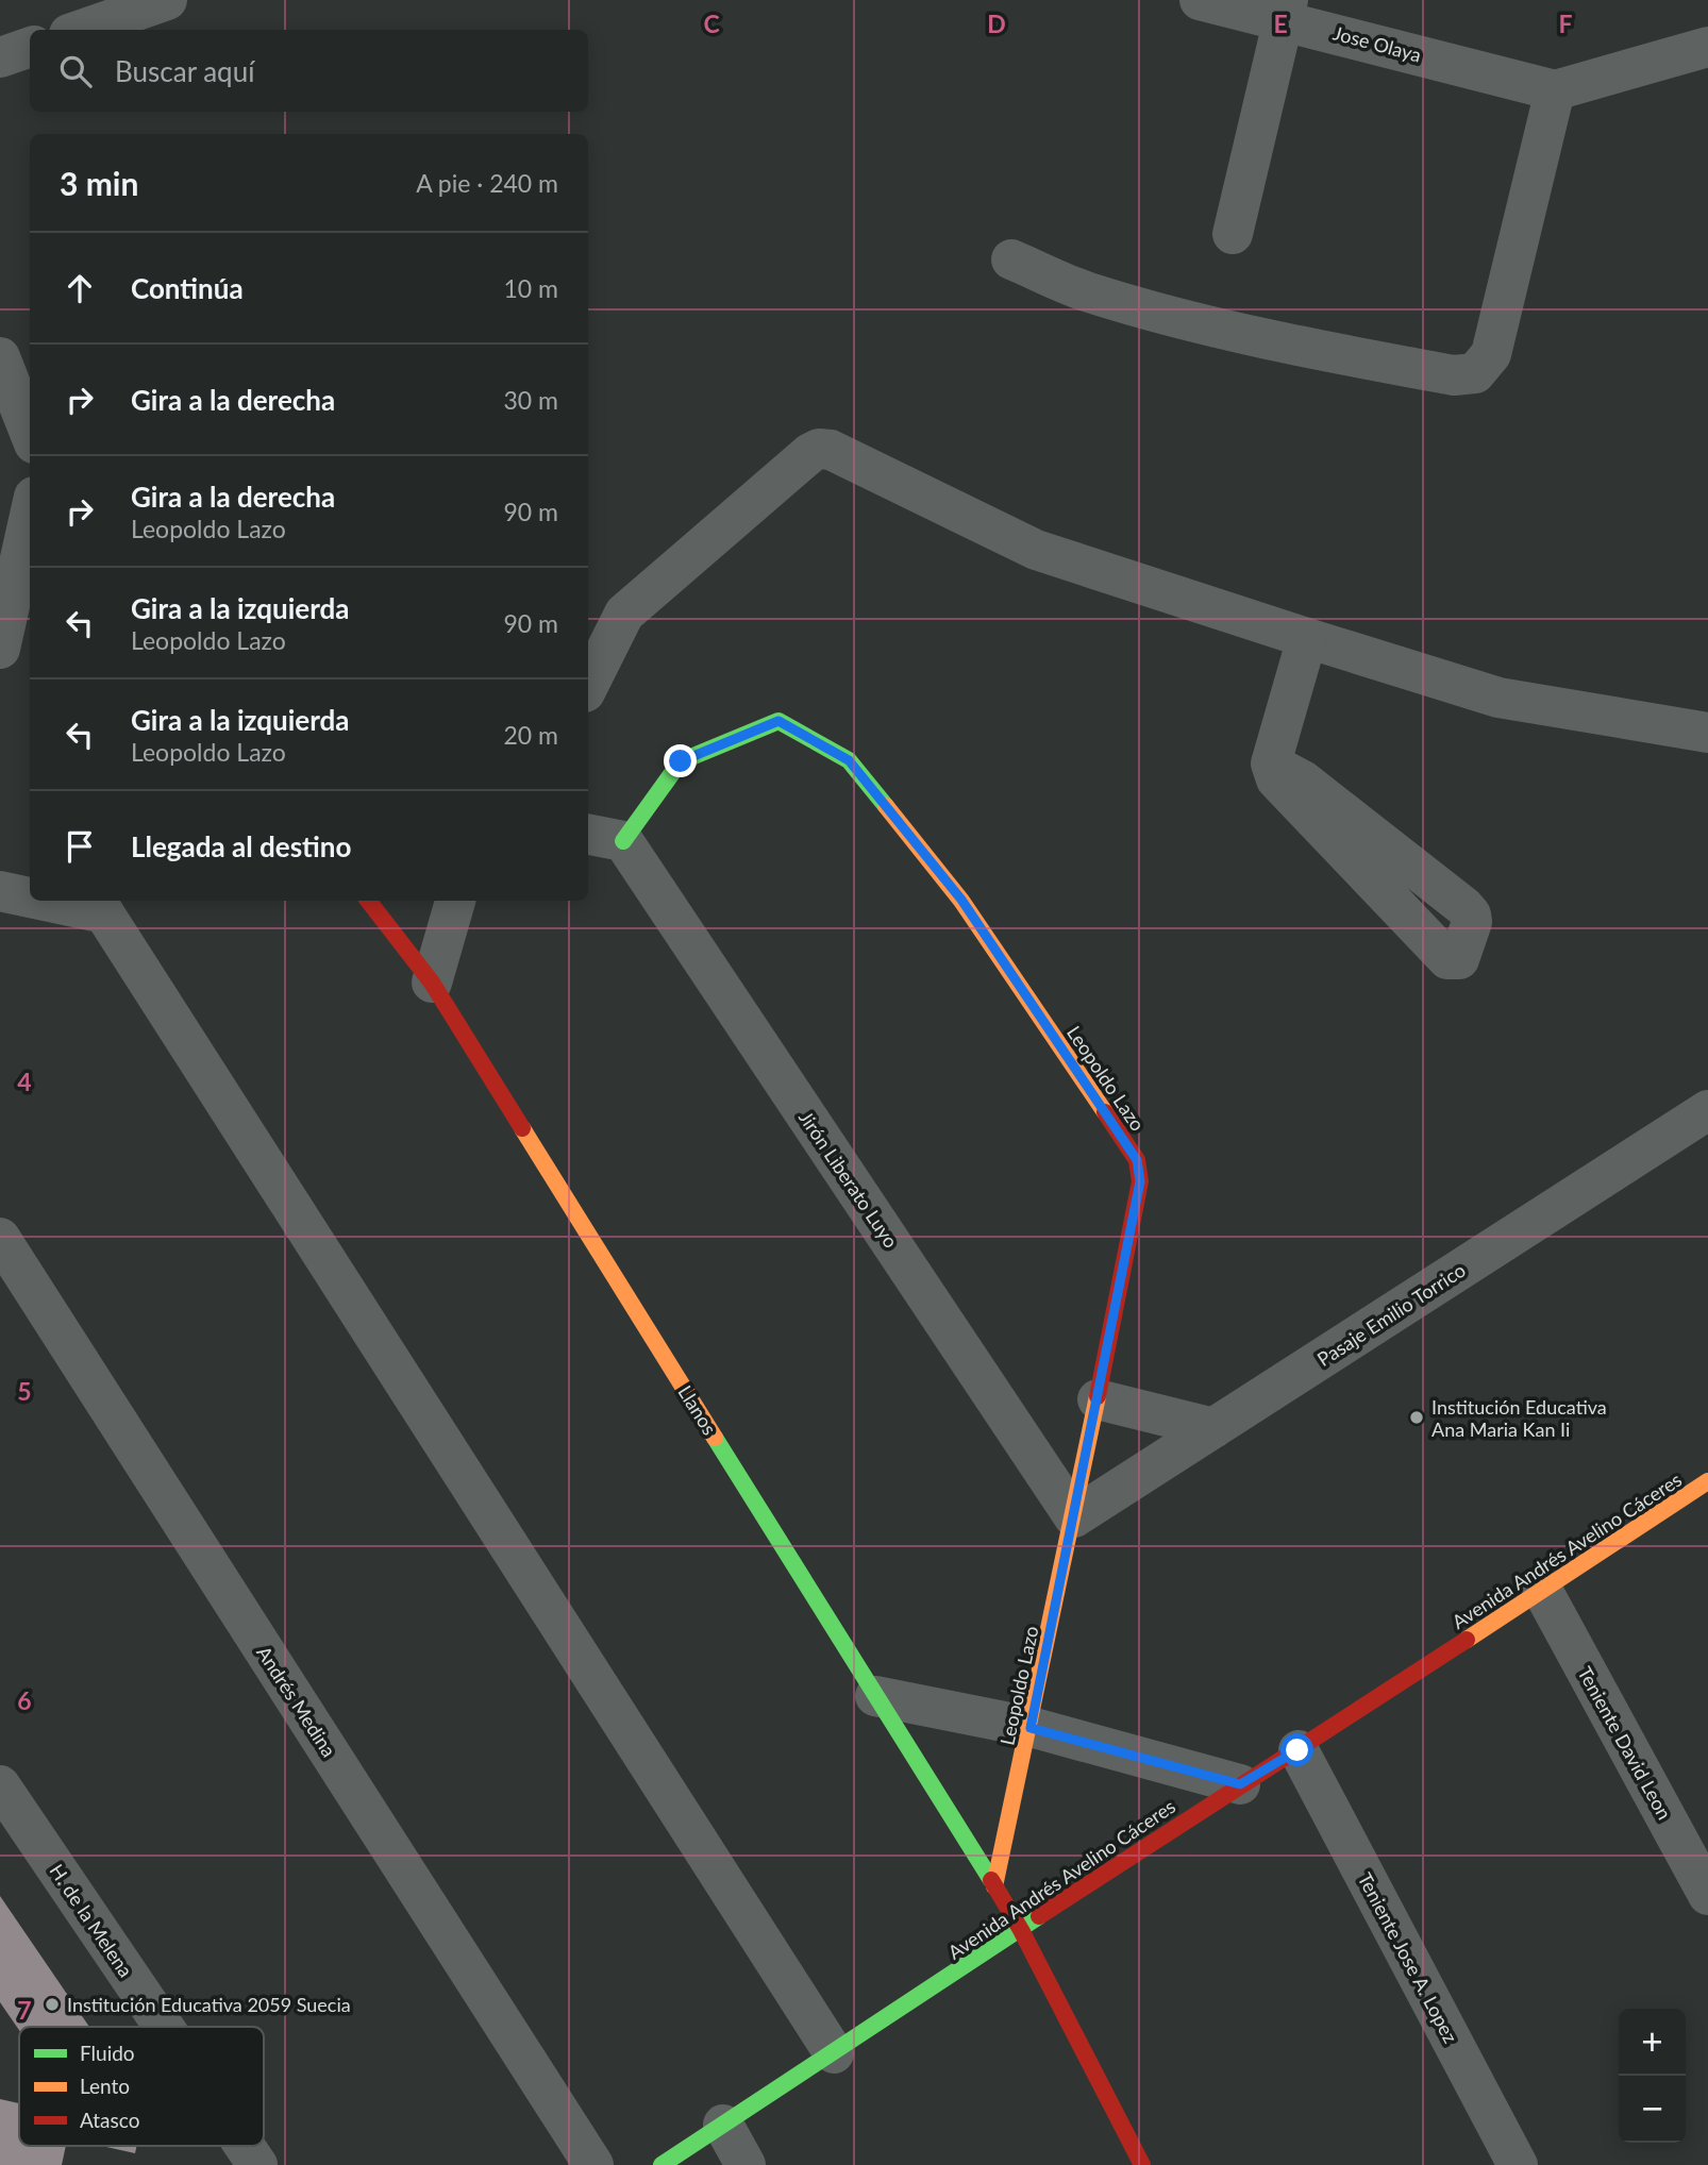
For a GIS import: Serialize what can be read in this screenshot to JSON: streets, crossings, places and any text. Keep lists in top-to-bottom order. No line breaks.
{"streets":{"street":["Jose Olaya","Leopoldo Lazo","Jirón Liberato Luyo","Pasaje Emilio Torrico","Llanos","Avenida Andrés Avelino Cáceres","Andrés Medina","Teniente David Leon","H. de la Melena","Teniente Jose A. Lopez"]},"crossings":[["Leopoldo Lazo","Jirón Liberato Luyo"],["Leopoldo Lazo","Pasaje Emilio Torrico"],["Leopoldo Lazo","Llanos"],["Jirón Liberato Luyo","Pasaje Emilio Torrico"],["Llanos","Avenida Andrés Avelino Cáceres"],["Avenida Andrés Avelino Cáceres","Teniente David Leon"],["Avenida Andrés Avelino Cáceres","Teniente Jose A. Lopez"]],"places":["Institución Educativa Ana Maria Kan Ii","Institución Educativa 2059 Suecia"],"legend":["Fluido","Lento","Atasco"],"page":{"search":"Buscar aquí","heading":["3 min","A pie · 240 m"],"list":[["Continúa","10 m"],["Gira a la derecha","30 m"],["Gira a la derecha","Leopoldo Lazo","90 m"],["Gira a la izquierda","Leopoldo Lazo","90 m"],["Gira a la izquierda","Leopoldo Lazo","20 m"],"Llegada al destino"],"map_buttons":["+","−"]},"grid":{"columns":["C","D","E","F"],"rows":["4","5","6","7"]}}
